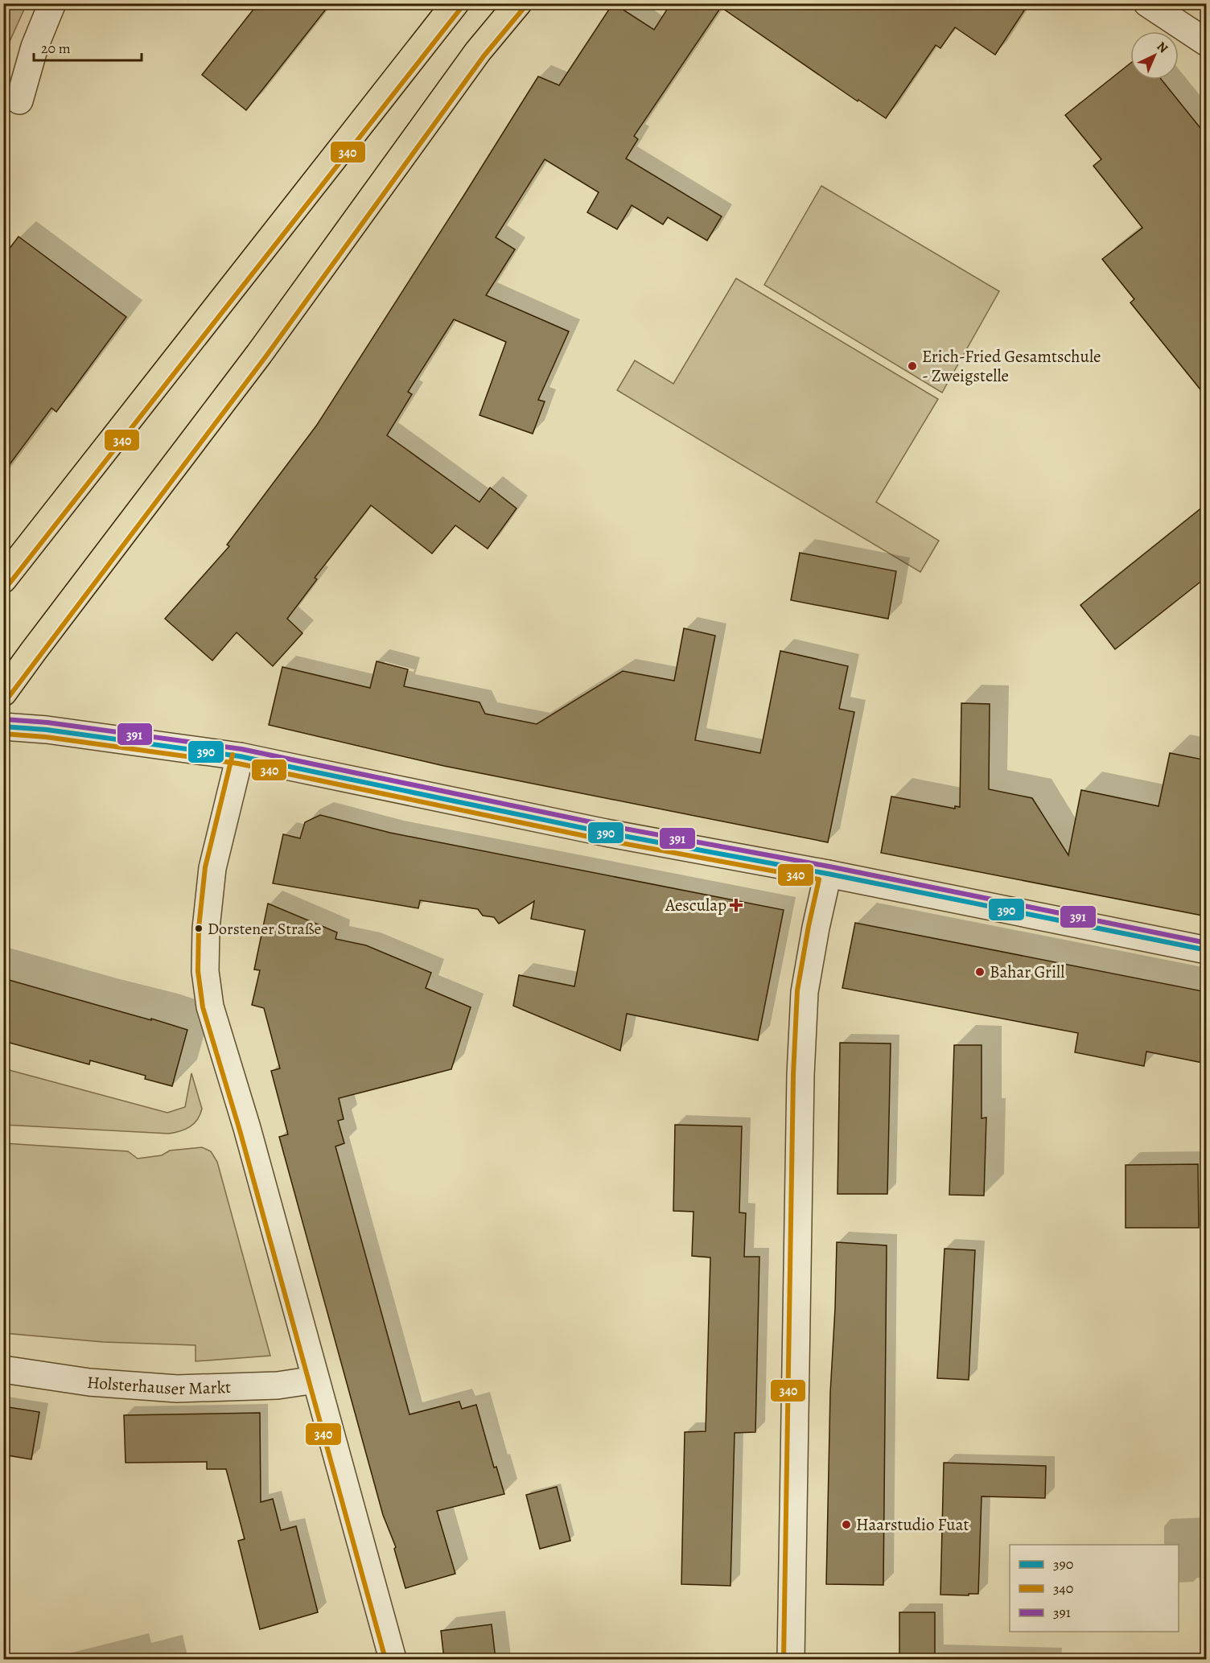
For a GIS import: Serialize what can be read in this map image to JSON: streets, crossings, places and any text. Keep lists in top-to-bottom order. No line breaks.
{"streets":{"street":["Holsterhauser Markt"]},"places":{"other":["Erich-Fried Gesamtschule - Zweigstelle","Dorstener Straße","Bahar Grill","Haarstudio Fuat"],"health":["Aesculap"]},"lines":["transit line 340","transit line 391","transit line 390"],"legend":["390","340","391"],"scale_bar":"20 m","north":"top right"}
